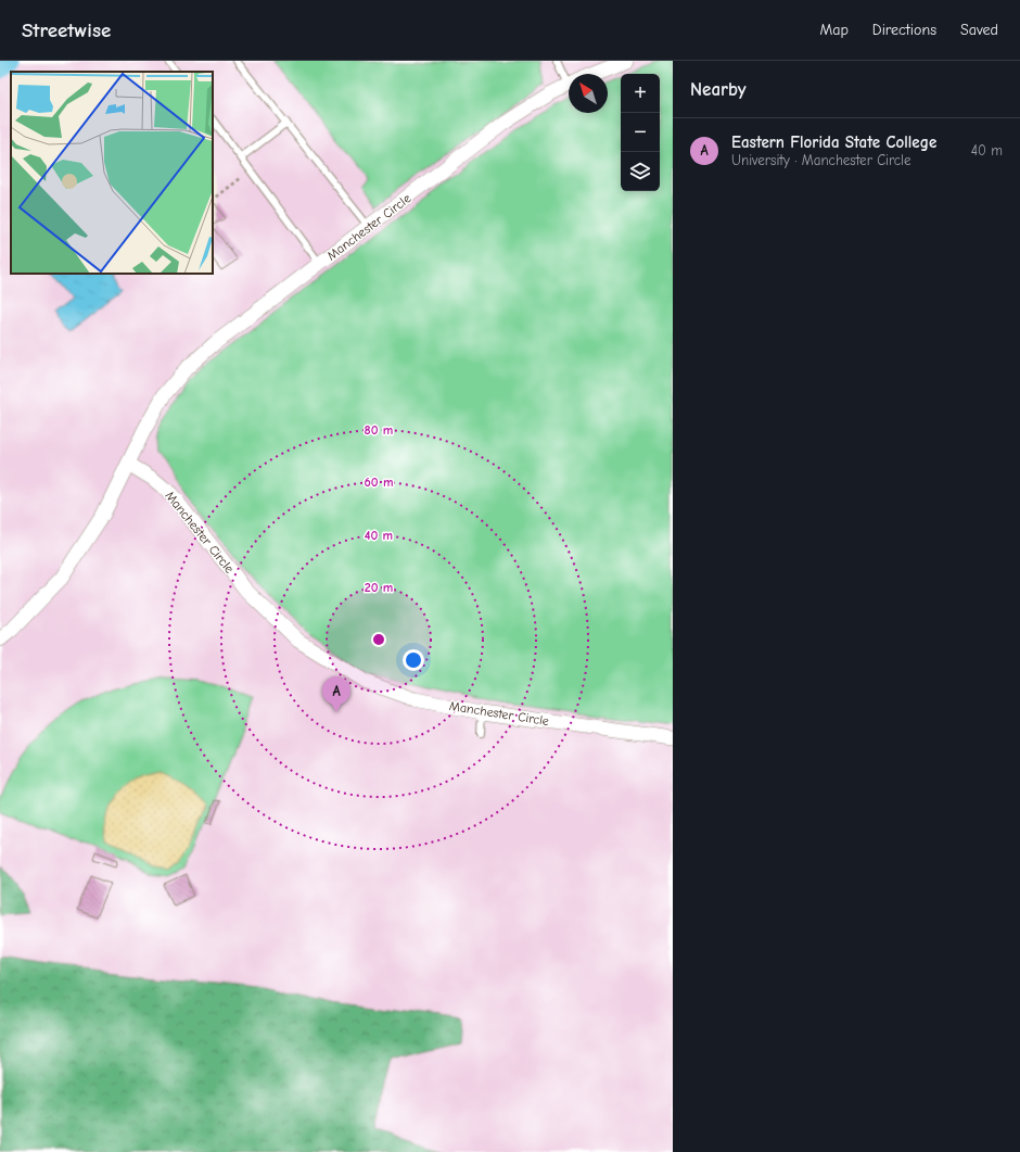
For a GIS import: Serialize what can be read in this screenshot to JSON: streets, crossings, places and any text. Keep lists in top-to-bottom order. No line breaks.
{"streets":{"street":["Manchester Circle"]},"north":"top left","page":{"header":"Streetwise","nav":["Map","Directions","Saved"],"heading":"Nearby","map_buttons":["+","−"],"list":[{"mark":"A","name":"Eastern Florida State College","note":"University · Manchester Circle","value":"40 m"}],"pins":"A"},"rings":["80 m","60 m","40 m","20 m"]}
